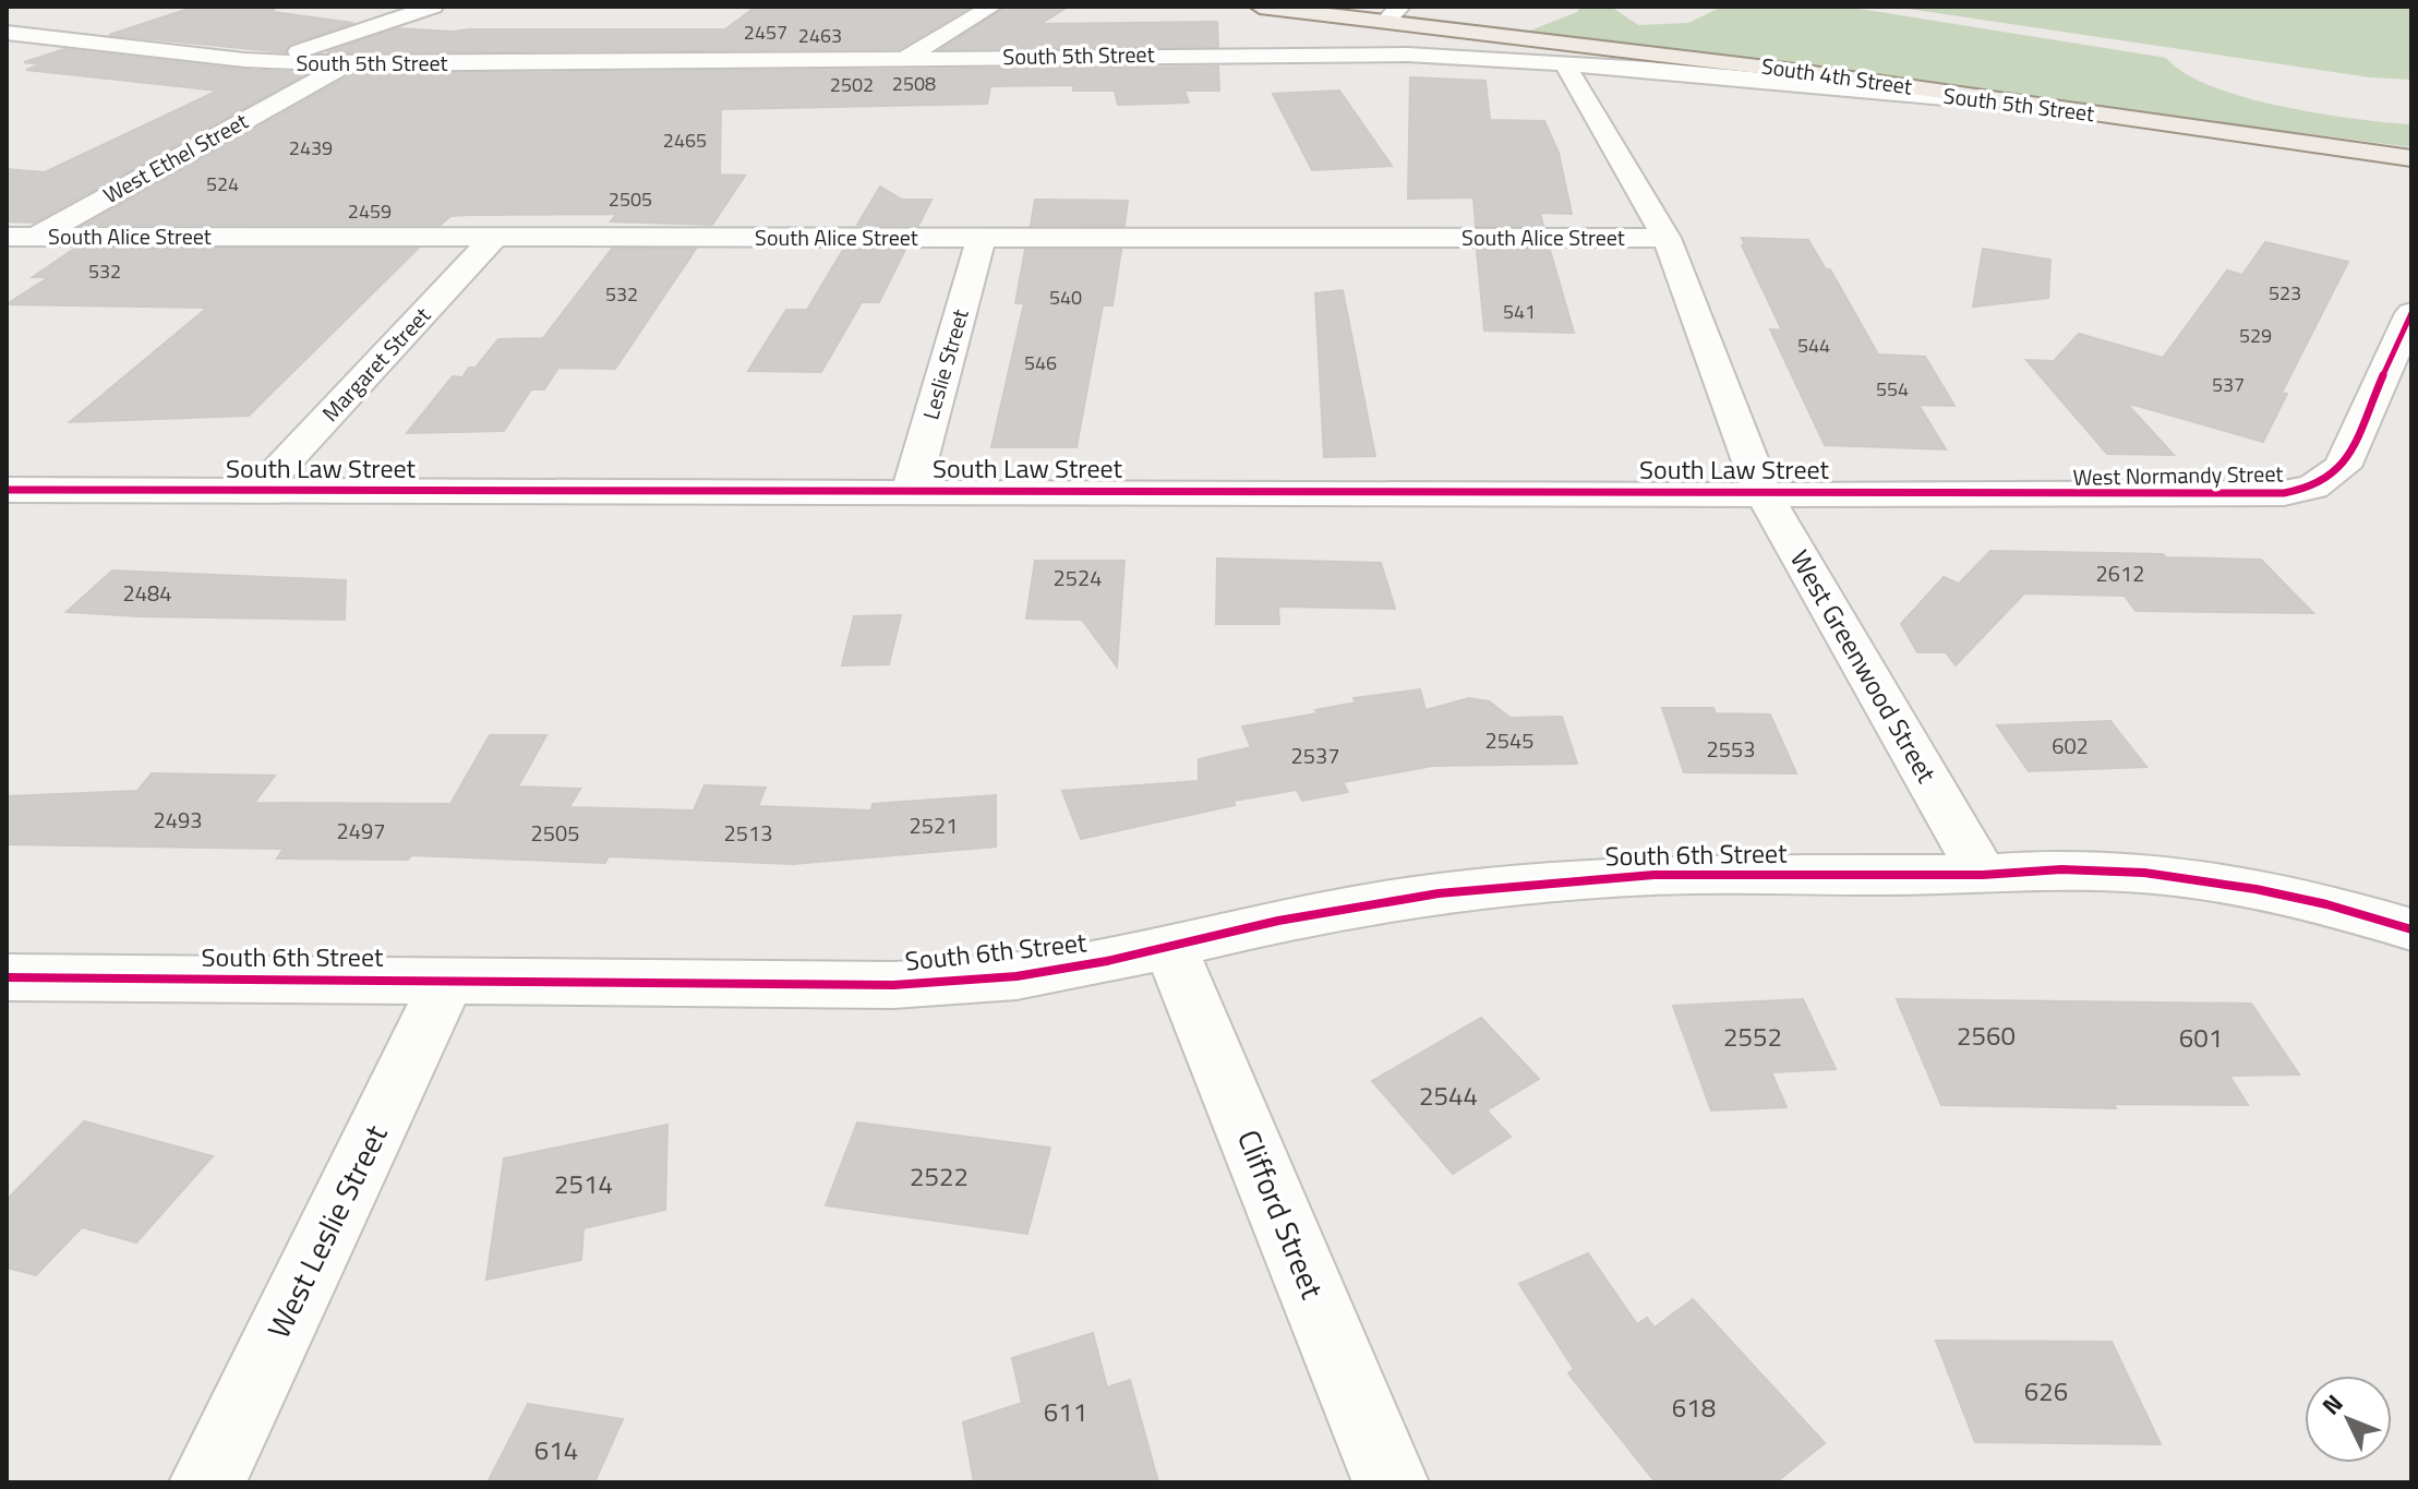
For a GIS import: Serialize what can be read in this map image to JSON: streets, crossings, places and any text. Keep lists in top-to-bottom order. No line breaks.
{"streets":{"main road":["South 4th Street"],"street":["South 5th Street","West Ethel Street","South Alice Street","Margaret Street","Leslie Street","South Law Street","West Normandy Street","West Greenwood Street","South 6th Street","Clifford Street","West Leslie Street"]},"crossings":[["South 5th Street","South 4th Street"],["South 5th Street","West Ethel Street"],["South 5th Street","West Greenwood Street"],["West Ethel Street","South Alice Street"],["South Alice Street","Margaret Street"],["South Alice Street","Leslie Street"],["South Alice Street","West Greenwood Street"],["Margaret Street","South Law Street"],["Leslie Street","South Law Street"],["South Law Street","West Normandy Street"],["South Law Street","West Greenwood Street"],["West Greenwood Street","South 6th Street"],["South 6th Street","Clifford Street"],["South 6th Street","West Leslie Street"]],"house_numbers":["2457","2463","2508","2502","2465","2439","524","2505","2459","532","523","532","540","541","529","544","546","537","554","2612","2524","2484","2545","602","2553","2537","2493","2521","2497","2505","2513","2560","2552","601","2544","2522","2514","626","618","611","614"],"north":"top left"}
